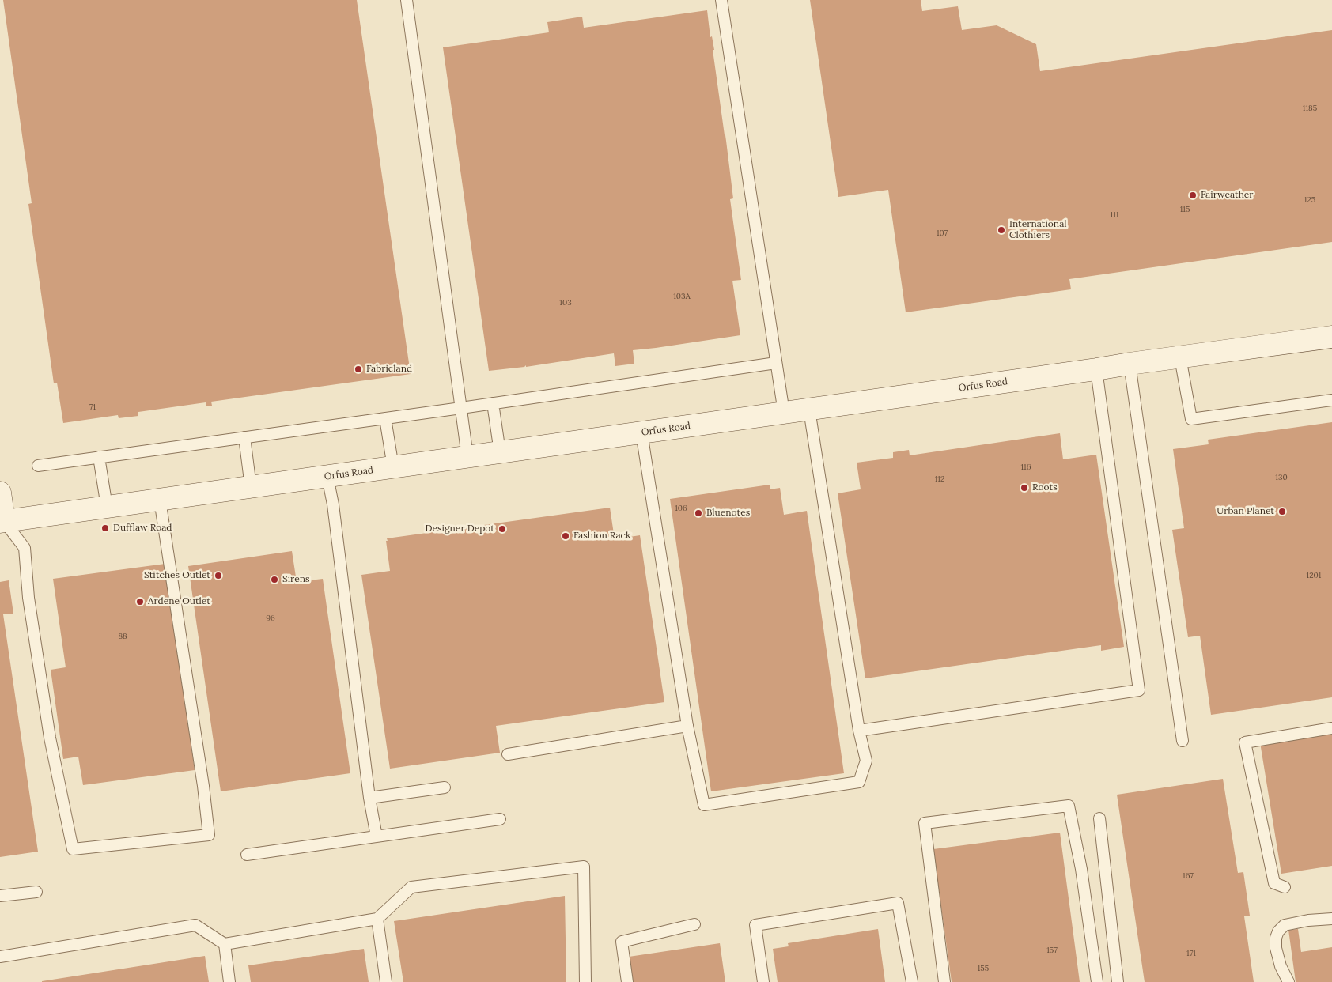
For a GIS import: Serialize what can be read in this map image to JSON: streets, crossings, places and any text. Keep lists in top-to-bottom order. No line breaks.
{"streets":{"street":["Orfus Road"]},"places":["Fairweather","International Clothiers","Fabricland","Roots","Urban Planet","Bluenotes","Dufflaw Road","Designer Depot","Fashion Rack","Stitches Outlet","Sirens","Ardene Outlet"],"house_numbers":["1185","125","115","111","107","103A","103","71","116","130","112","106","1201","96","88","167","157","171","155"]}
